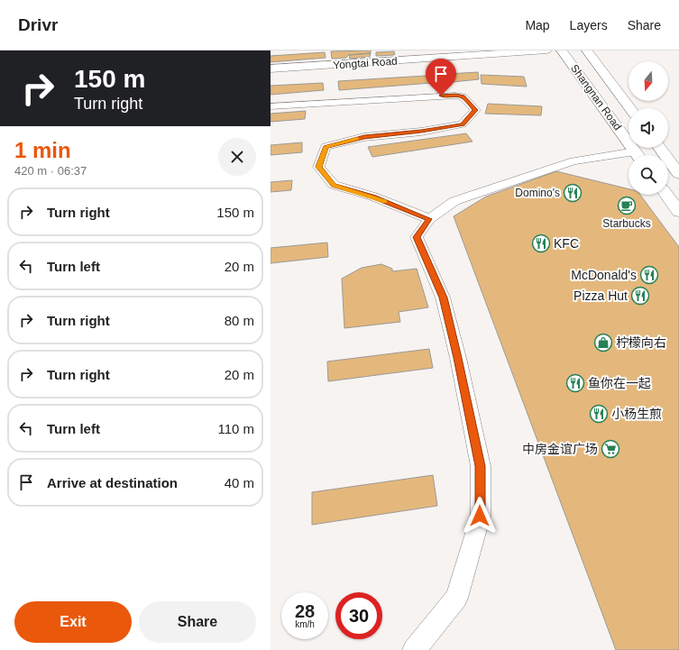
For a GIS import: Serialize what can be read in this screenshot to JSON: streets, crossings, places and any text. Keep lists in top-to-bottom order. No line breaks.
{"streets":{"main road":["Yongtai Road","Shangnan Road"]},"places":{"restaurant":["Domino's","KFC","McDonald's","Pizza Hut","鱼你在一起","小杨生煎"],"cafe":["Starbucks"],"shop":["柠檬向右"],"supermarket":["中房金谊广场"]},"north":"bottom","page":{"header":"Drivr","nav":["Map","Layers","Share"],"turn":["150 m","Turn right"],"heading":["1 min","420 m · 06:37"],"list":[{"name":"Turn right","value":"150 m"},{"name":"Turn left","value":"20 m"},{"name":"Turn right","value":"80 m"},{"name":"Turn right","value":"20 m"},{"name":"Turn left","value":"110 m"},{"name":"Arrive at destination","value":"40 m"}],"speed":"28 km/h","limit":"30","buttons":["Exit","Share"]}}
